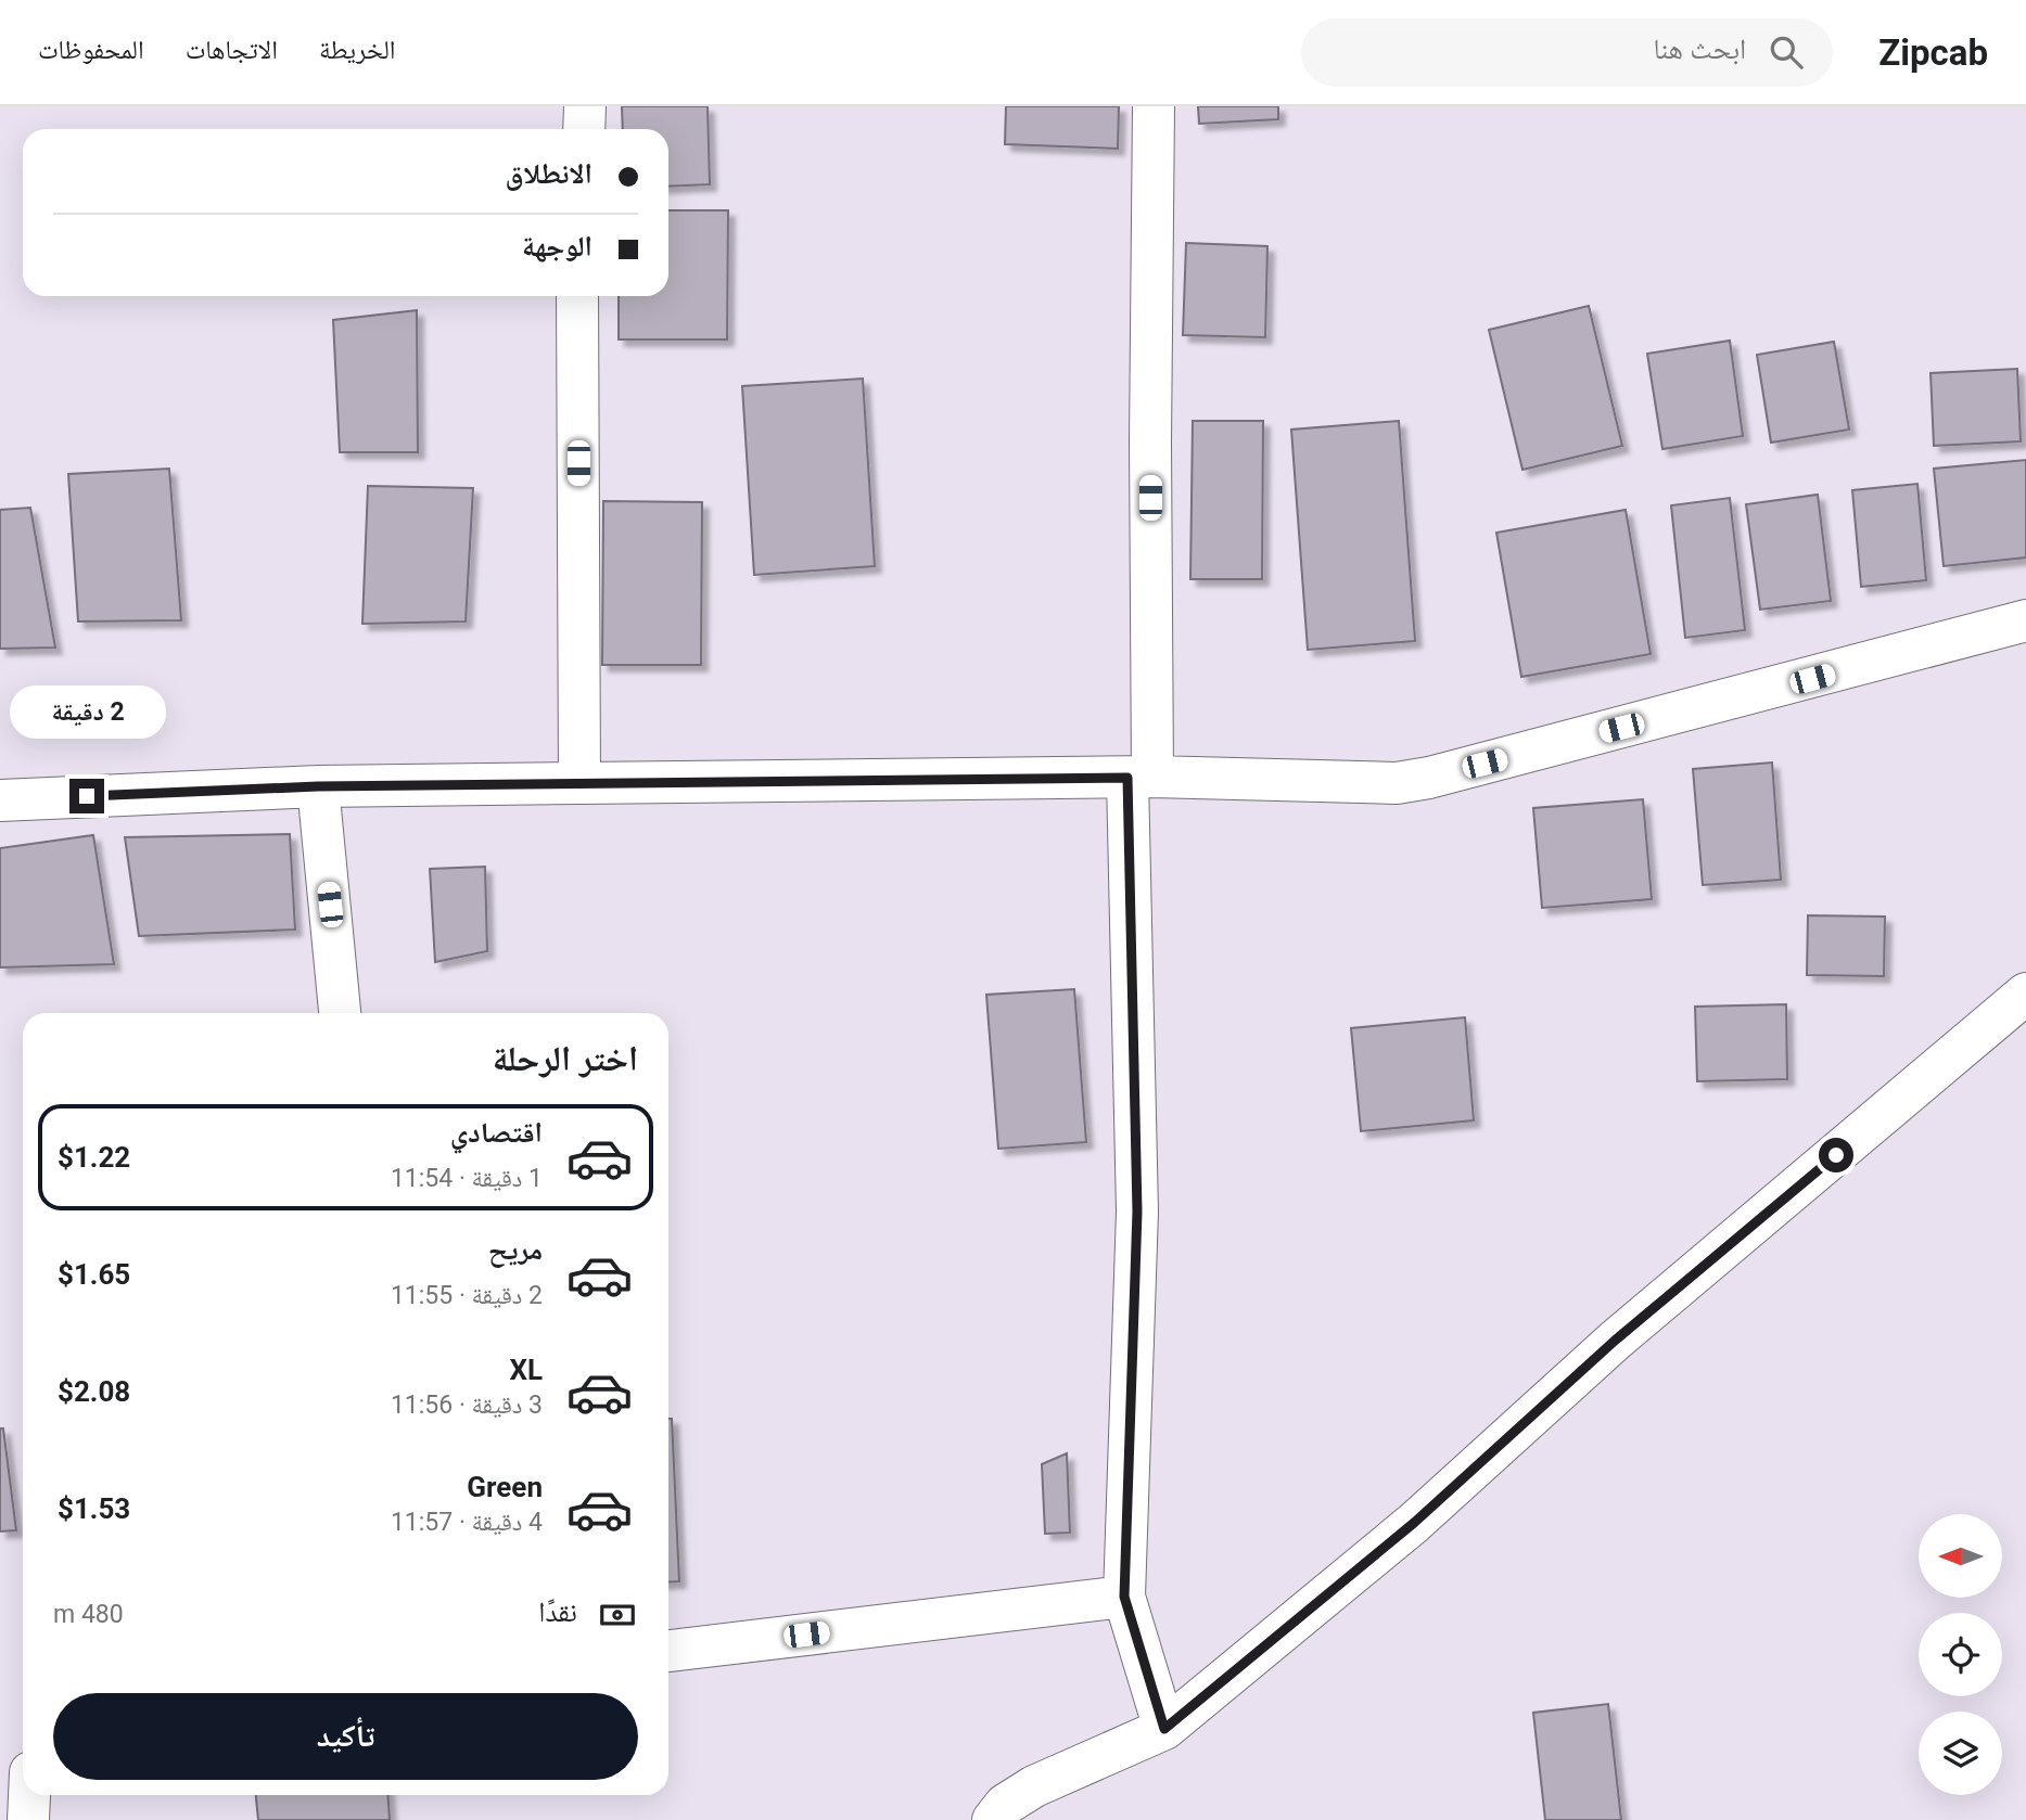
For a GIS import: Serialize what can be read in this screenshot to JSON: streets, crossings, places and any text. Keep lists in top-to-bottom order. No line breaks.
{"north":"left","page":{"header":"Zipcab","search":"ابحث هنا","nav":["الخريطة","الاتجاهات","المحفوظات"],"banner":["الانطلاق","الوجهة"],"bubble":"2 دقيقة","heading":"اختر الرحلة","list":[{"name":"اقتصادي","note":"1 دقيقة · 11:54","value":"$1.22"},{"name":"مريح","note":"2 دقيقة · 11:55","value":"$1.65"},{"name":"XL","note":"3 دقيقة · 11:56","value":"$2.08"},{"name":"Green","note":"4 دقيقة · 11:57","value":"$1.53"}],"pay":["نقدًا","480 m"],"buttons":"تأكيد"}}
